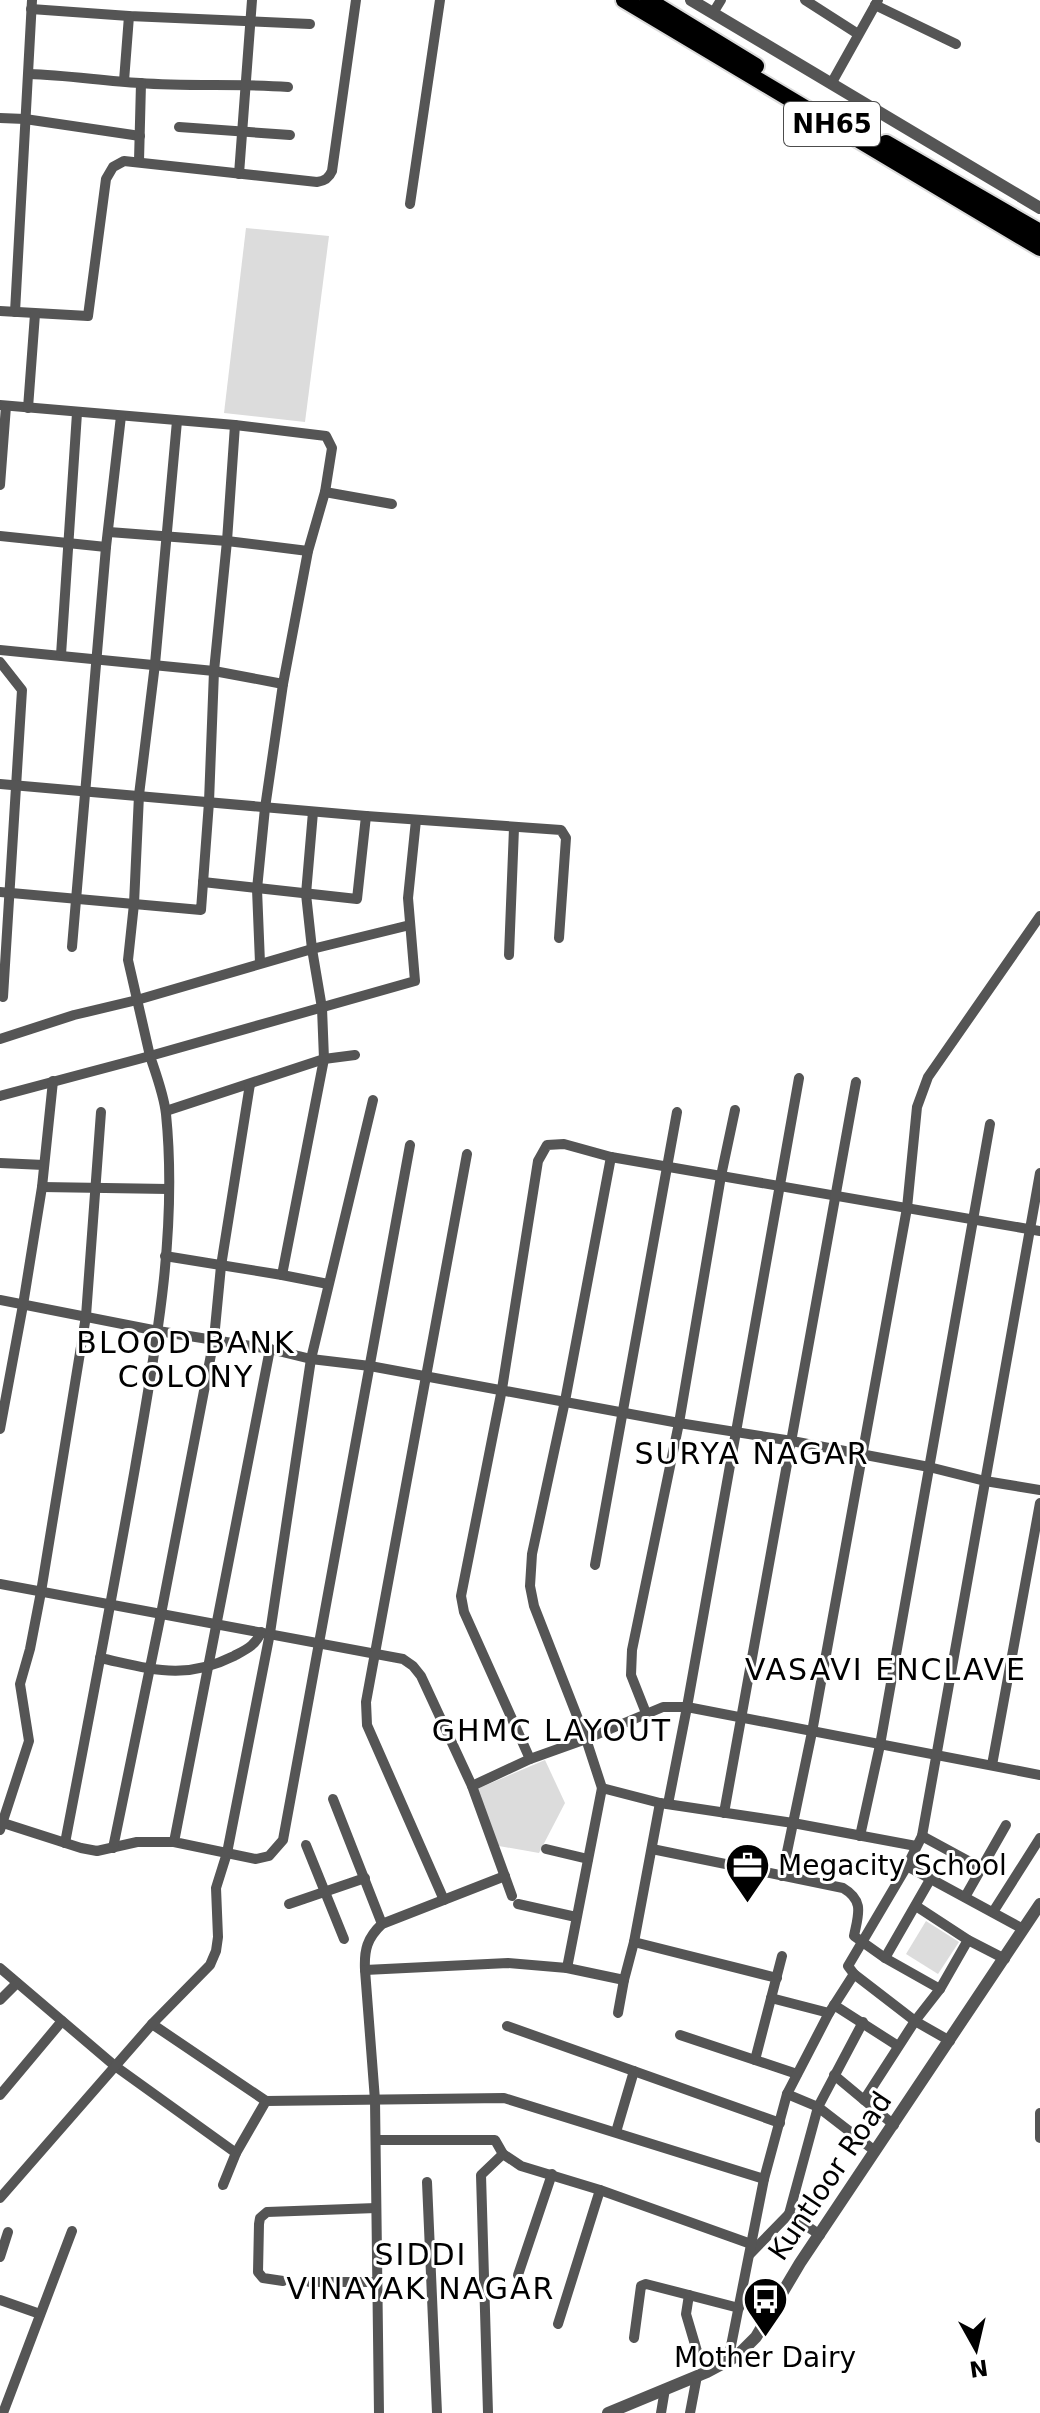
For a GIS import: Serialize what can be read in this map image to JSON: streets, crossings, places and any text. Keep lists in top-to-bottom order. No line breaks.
{"streets":{"highway":["NH65"],"street":["Kuntloor Road"]},"districts":["BLOOD BANK COLONY","SURYA NAGAR","VASAVI ENCLAVE","GHMC LAYOUT","SIDDI VINAYAK NAGAR"],"places":{"office":["Megacity School"],"bus stop":["Mother Dairy"]},"north":"bottom"}
